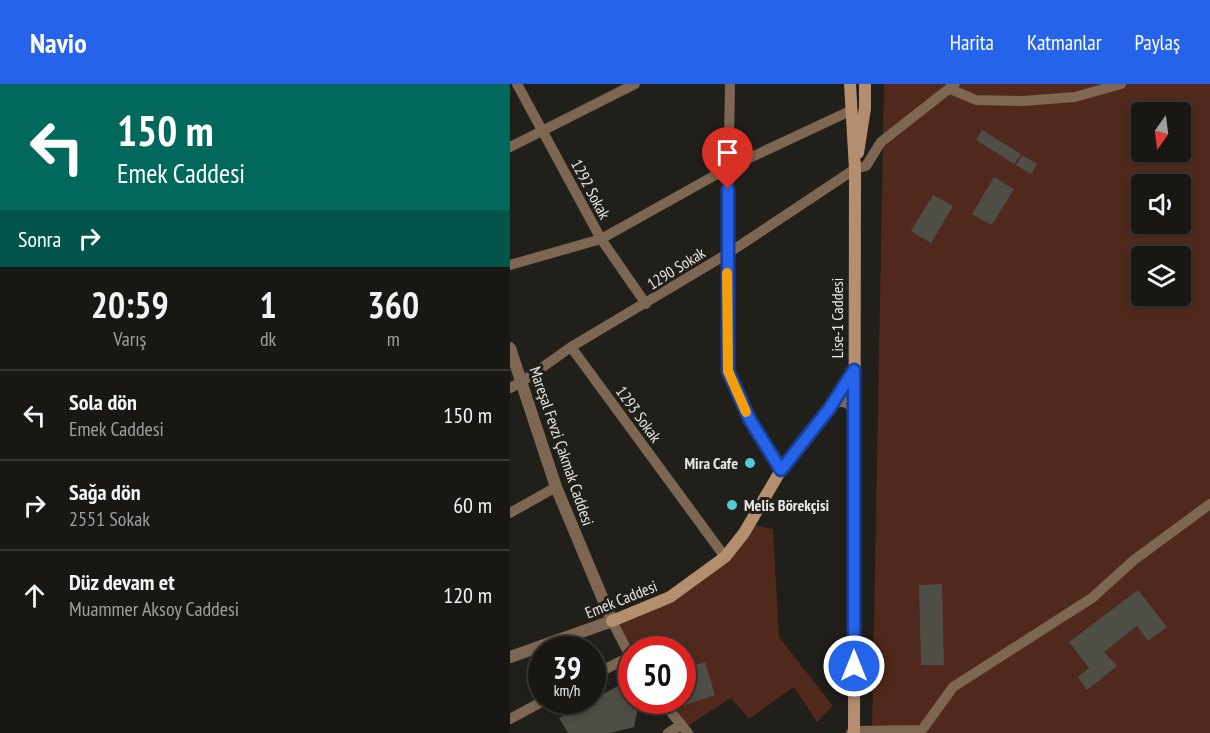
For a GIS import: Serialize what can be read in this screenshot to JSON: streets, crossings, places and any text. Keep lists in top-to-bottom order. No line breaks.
{"streets":{"main road":["Lise-1 Caddesi","Emek Caddesi"],"street":["1292 Sokak","1290 Sokak","1293 Sokak","Mareşal Fevzi Çakmak Caddesi"]},"crossings":[["1292 Sokak","1290 Sokak"],["1290 Sokak","Lise-1 Caddesi"],["1290 Sokak","1293 Sokak"],["1290 Sokak","Mareşal Fevzi Çakmak Caddesi"],["Lise-1 Caddesi","Emek Caddesi"],["1293 Sokak","Emek Caddesi"],["Mareşal Fevzi Çakmak Caddesi","Emek Caddesi"]],"places":["Mira Cafe","Melis Börekçisi"],"north":"bottom","page":{"header":"Navio","nav":["Harita","Katmanlar","Paylaş"],"turn":["150 m","Emek Caddesi"],"then":"Sonra","eta":["20:59","Varış","1","dk","360","m"],"list":[{"name":"Sola dön","note":"Emek Caddesi","value":"150 m"},{"name":"Sağa dön","note":"2551 Sokak","value":"60 m"},{"name":"Düz devam et","note":"Muammer Aksoy Caddesi","value":"120 m"}],"speed":"39 km/h","limit":"50"}}
